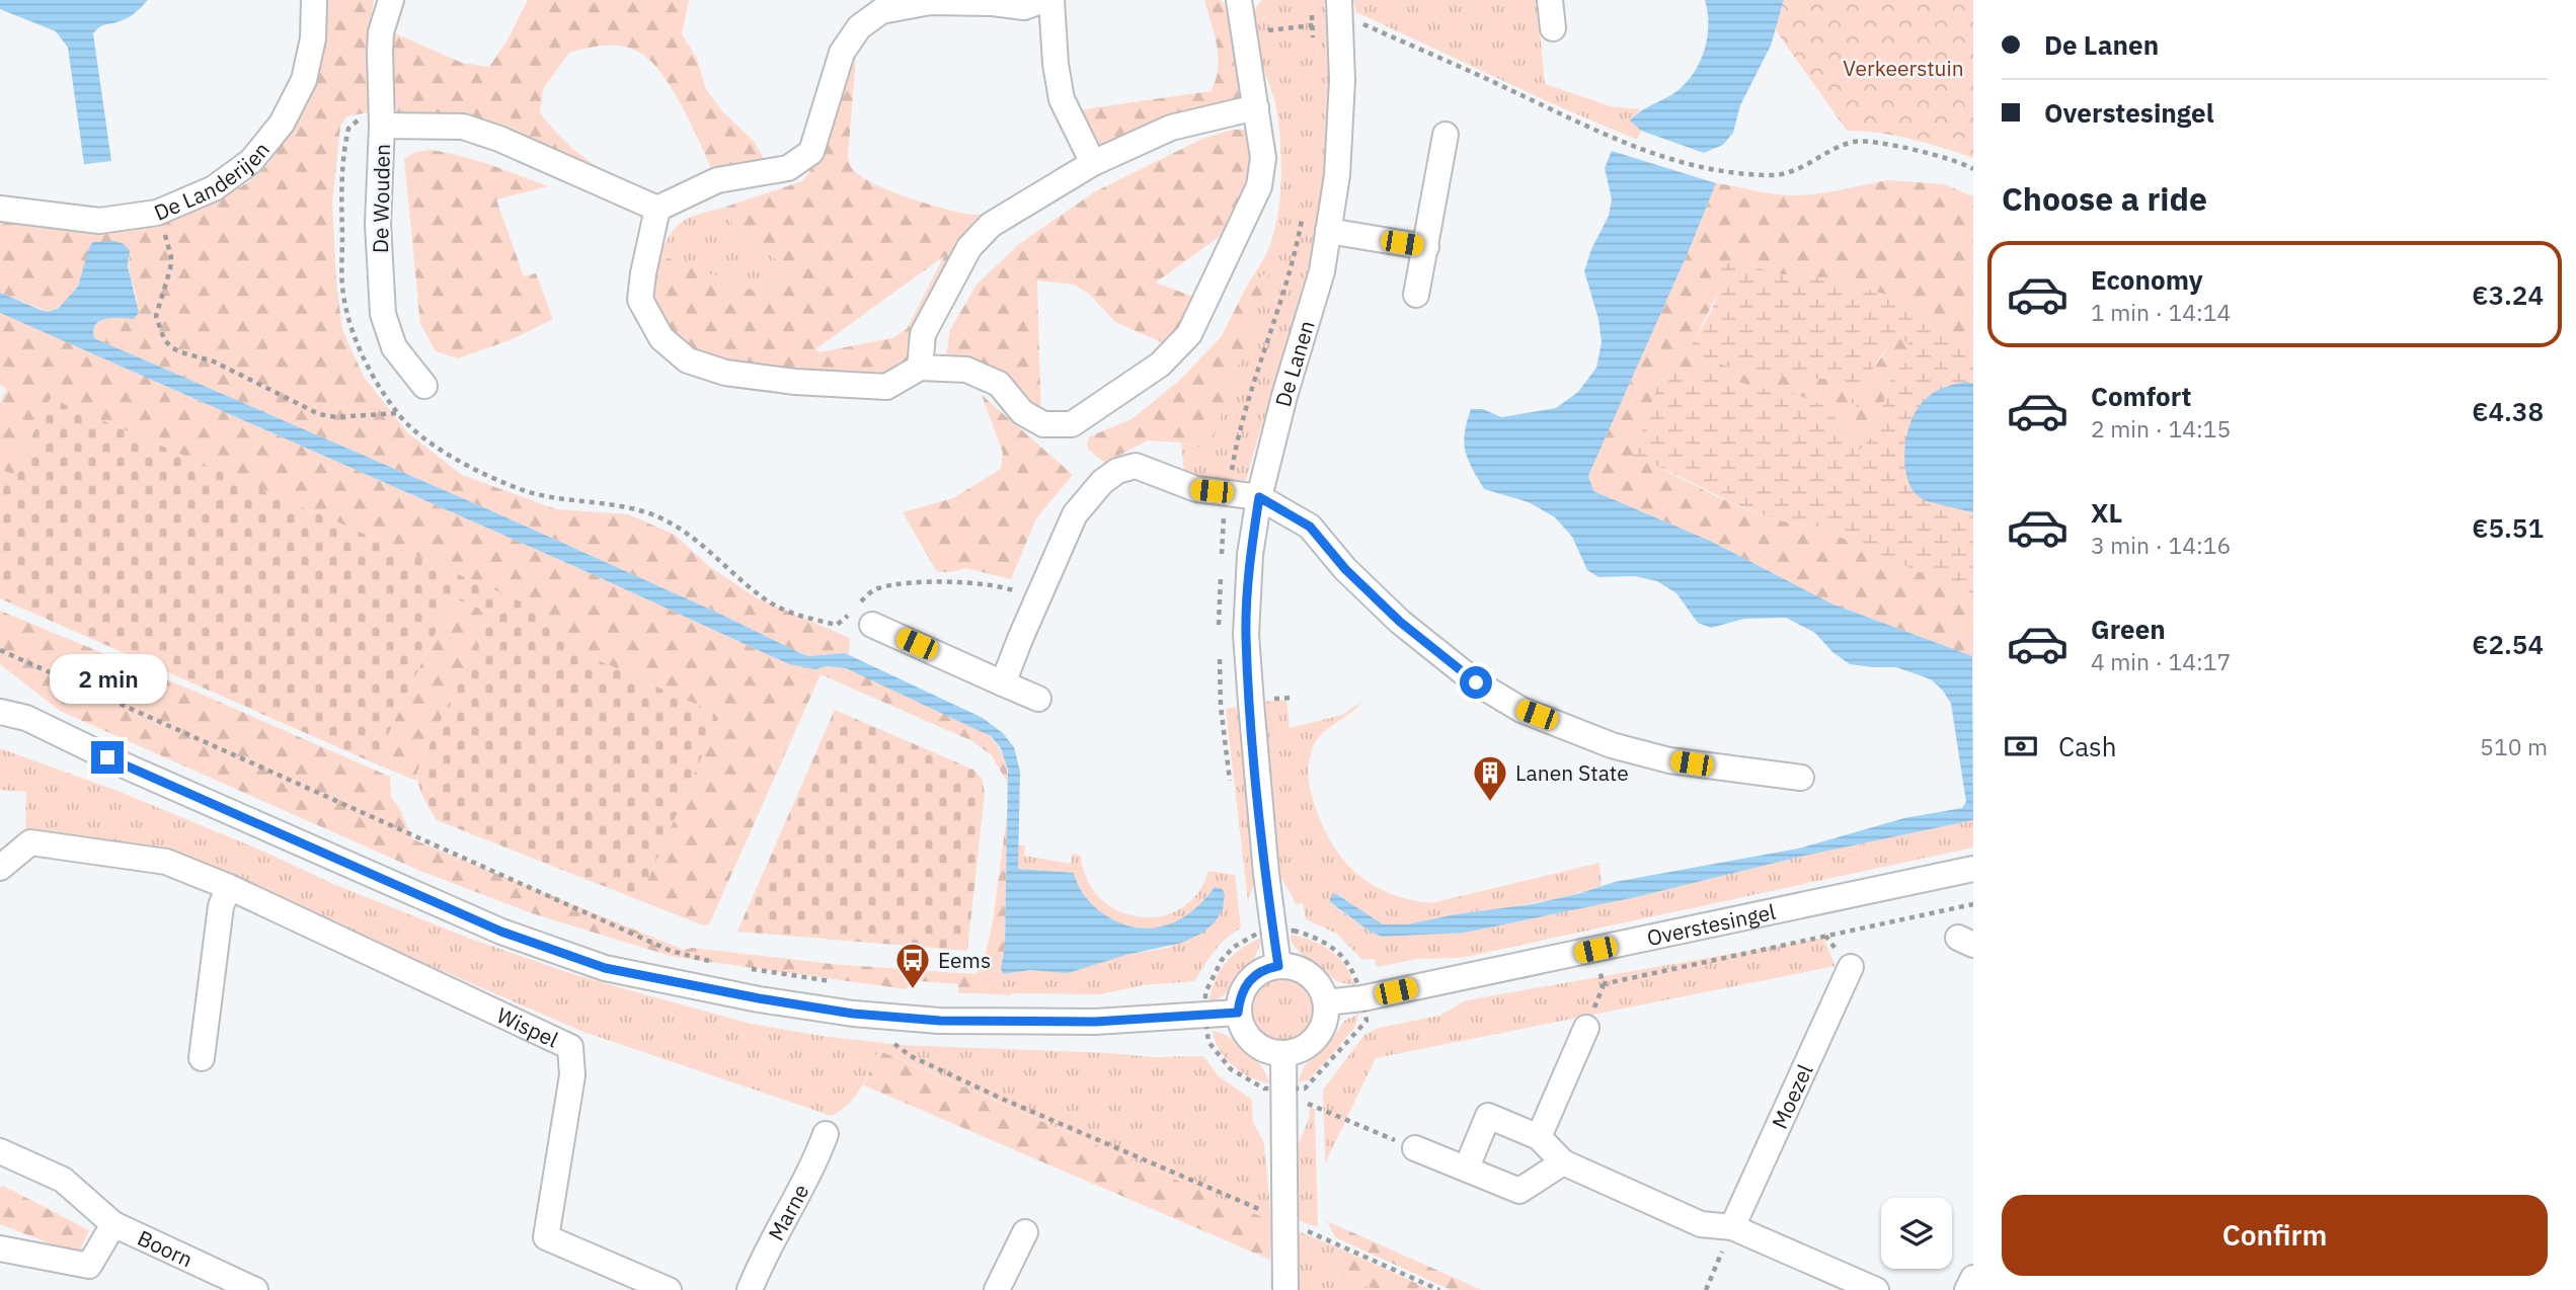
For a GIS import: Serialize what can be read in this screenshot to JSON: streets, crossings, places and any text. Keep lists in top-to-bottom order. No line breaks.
{"streets":{"street":["De Landerijen","De Wouden","De Lanen","Overstesingel","Wispel","Moezel","Marne","Boorn"]},"crossings":[["De Lanen","Overstesingel"]],"parks":["Verkeerstuin"],"places":{"building":["Lanen State"],"bus stop":["Eems"]},"page":{"banner":["De Lanen","Overstesingel"],"heading":"Choose a ride","list":[{"name":"Economy","note":"1 min · 14:14","value":"€3.24"},{"name":"Comfort","note":"2 min · 14:15","value":"€4.38"},{"name":"XL","note":"3 min · 14:16","value":"€5.51"},{"name":"Green","note":"4 min · 14:17","value":"€2.54"}],"bubble":"2 min","pay":["Cash","510 m"],"buttons":"Confirm"}}
